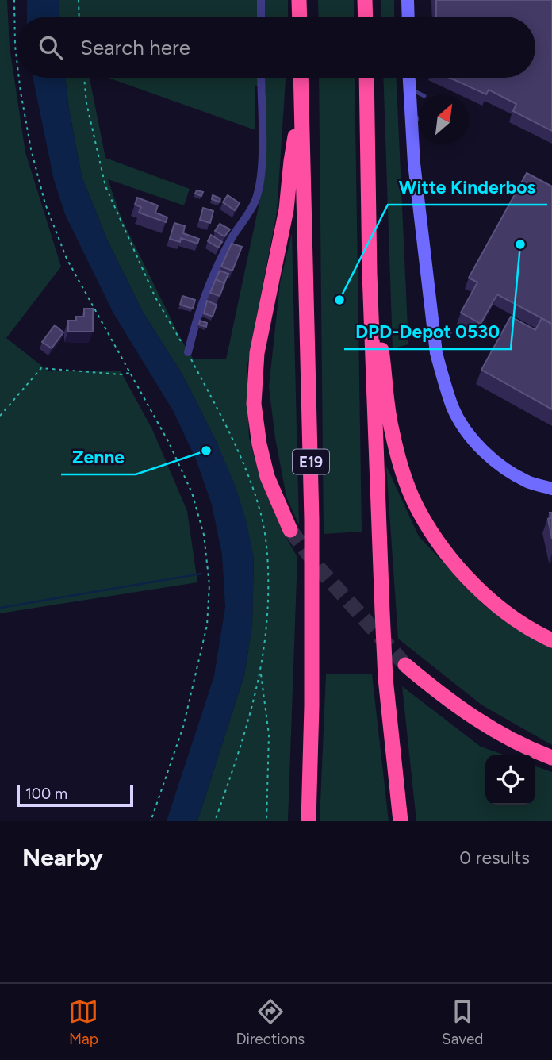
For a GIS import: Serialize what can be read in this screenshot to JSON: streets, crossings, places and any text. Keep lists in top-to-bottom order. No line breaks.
{"streets":{"highway":["E19"]},"places":["DPD-Depot 0530","Witte Kinderbos","Zenne"],"scale_bar":"100 m","north":"top right","page":{"search":"Search here","scale":"100 m","heading":["Nearby","0 results"],"nav":["Map","Directions","Saved"]}}
